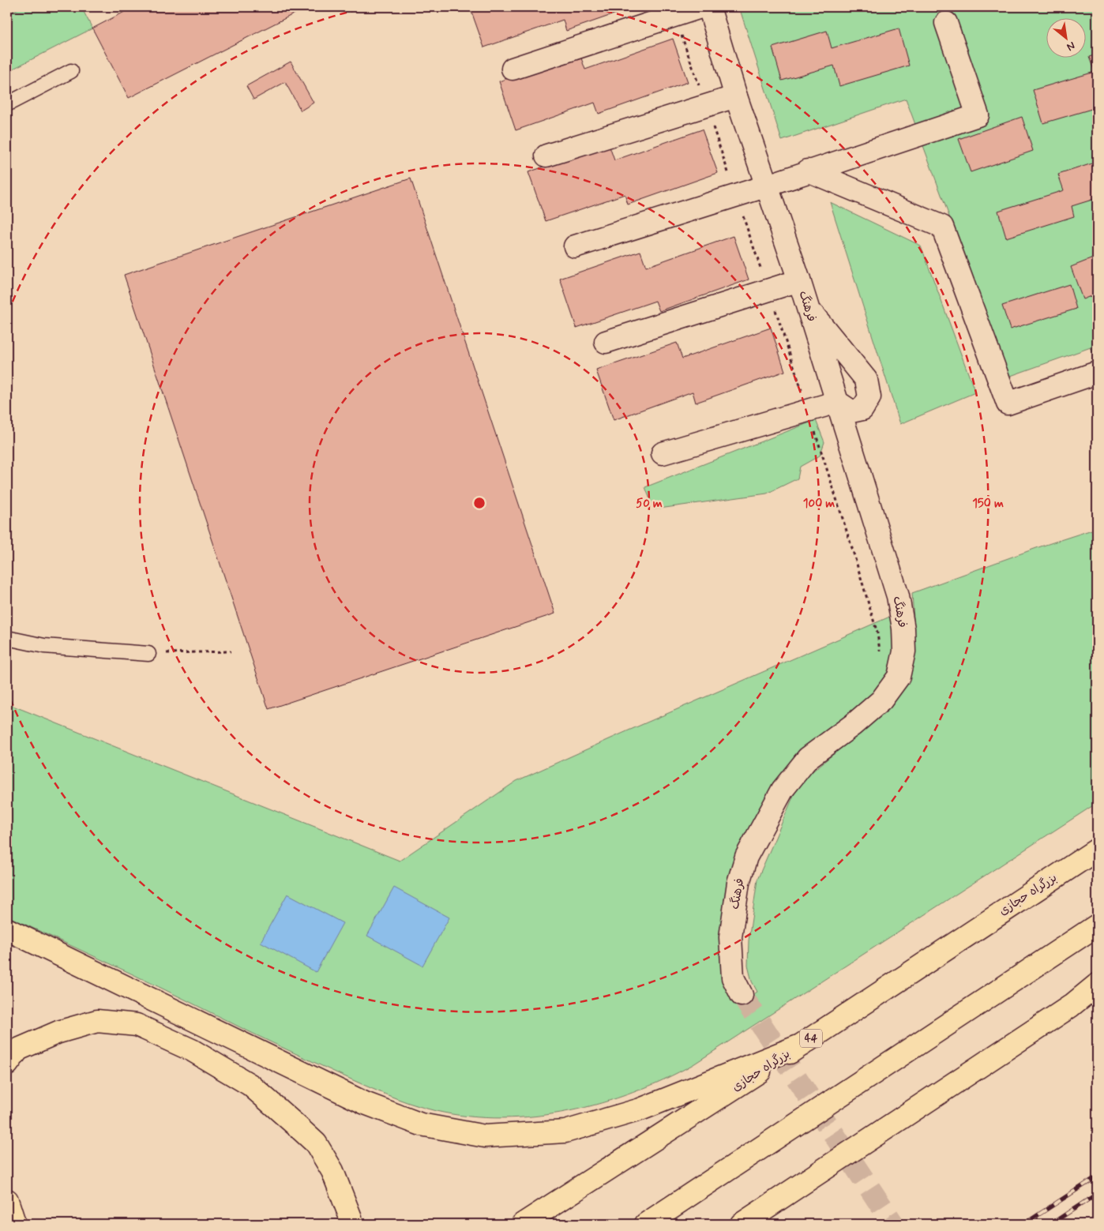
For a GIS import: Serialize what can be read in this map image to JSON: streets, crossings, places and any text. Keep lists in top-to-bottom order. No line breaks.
{"streets":{"highway":["بزرگراه حجازی","44"],"street":["فرهنگ"]},"north":"bottom right","rings":["50 m","100 m","150 m"]}
